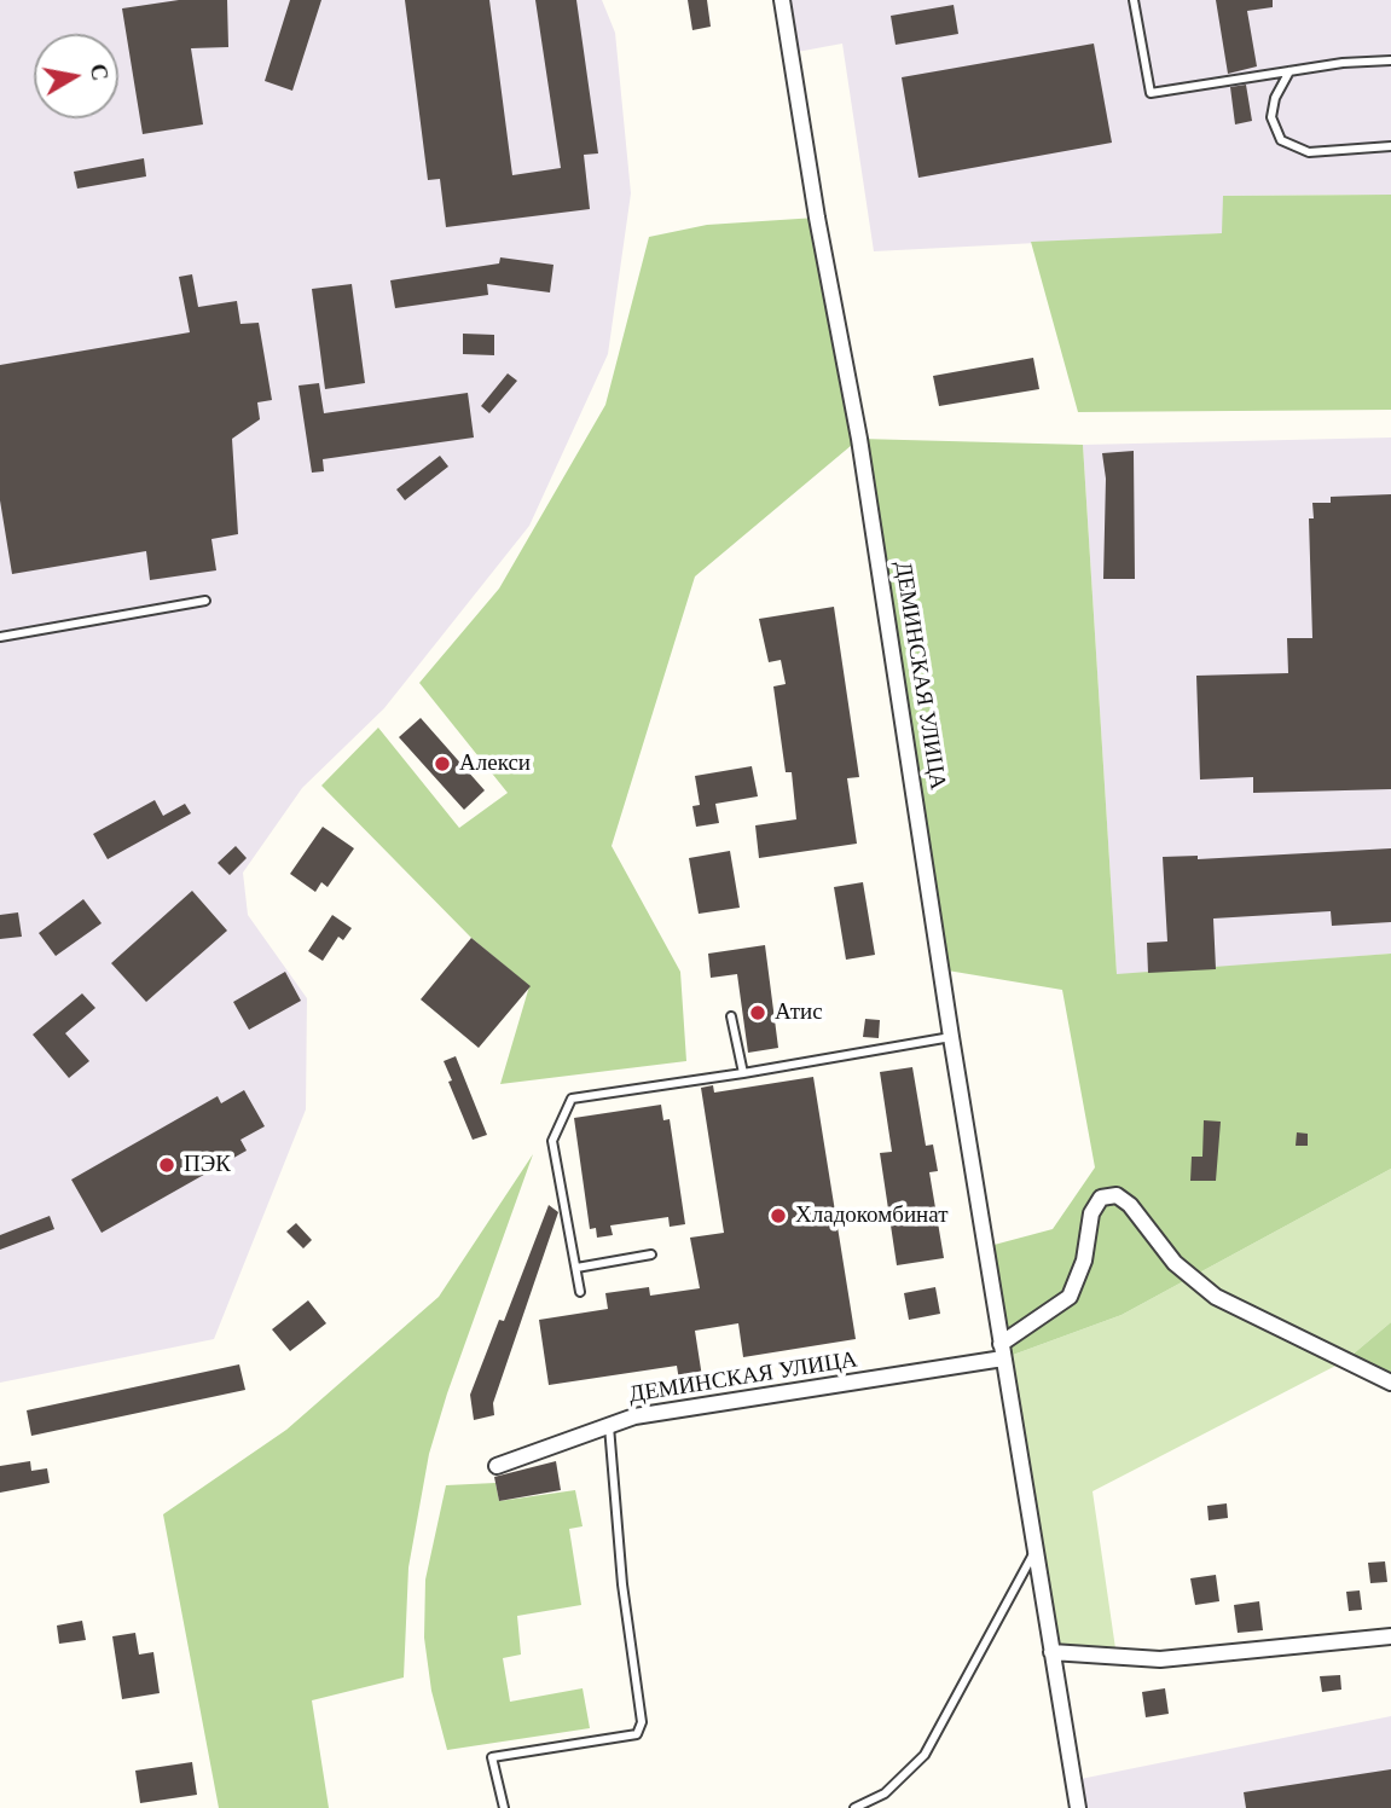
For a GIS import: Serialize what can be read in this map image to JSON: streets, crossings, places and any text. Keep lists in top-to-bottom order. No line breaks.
{"streets":{"street":["ДЕМИНСКАЯ УЛИЦА"]},"places":["Алекси","Атис","ПЭК","Хладокомбинат"],"north":"right"}
